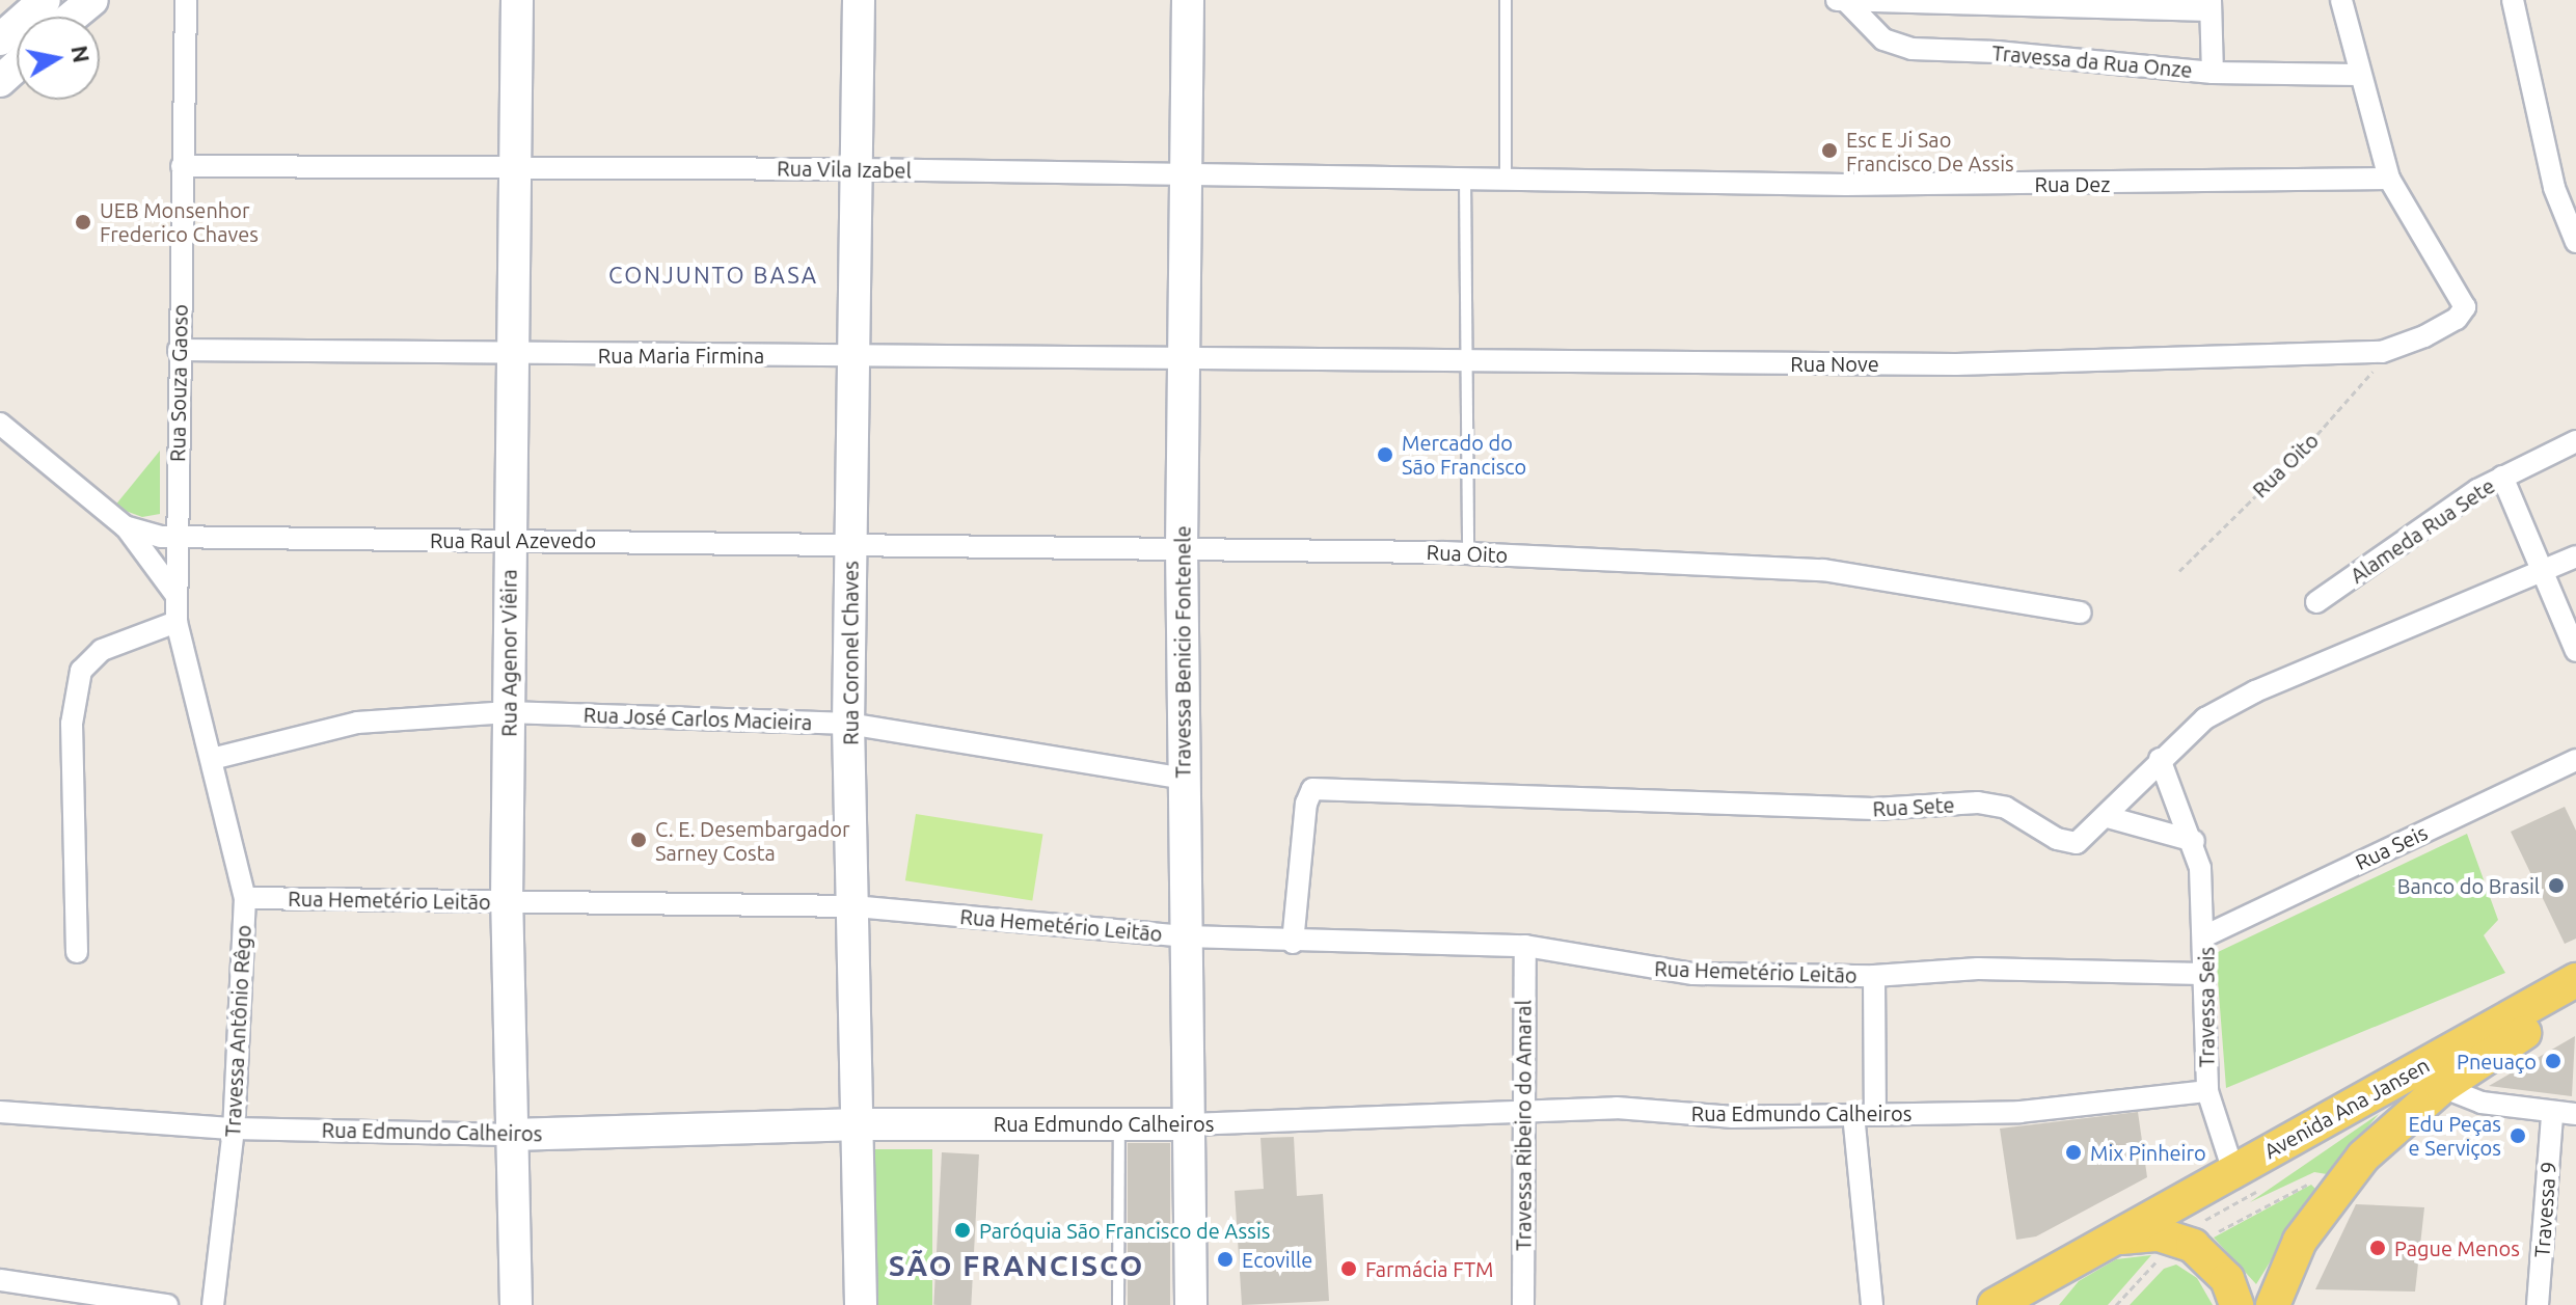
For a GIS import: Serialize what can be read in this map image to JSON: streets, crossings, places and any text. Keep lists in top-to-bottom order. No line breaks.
{"streets":{"main road":["Avenida Ana Jansen"],"street":["Travessa da Rua Onze","Rua Vila Izabel","Rua Dez","Rua Maria Firmina","Rua Nove","Rua Souza Gaoso","Rua Oito","Alameda Rua Sete","Rua Raul Azevedo","Travessa Benicio Fontenele","Rua Agenor Viêira","Rua Coronel Chaves","Rua José Carlos Macieira","Rua Sete","Rua Seis","Rua Hemetério Leitão","Travessa Seis","Travessa Antônio Rêgo","Rua Edmundo Calheiros","Travessa Ribeiro do Amaral","Travessa 9"]},"crossings":[["Rua Vila Izabel","Rua Dez"],["Rua Vila Izabel","Rua Souza Gaoso"],["Rua Vila Izabel","Travessa Benicio Fontenele"],["Rua Vila Izabel","Rua Agenor Viêira"],["Rua Vila Izabel","Rua Coronel Chaves"],["Rua Dez","Rua Nove"],["Rua Maria Firmina","Rua Nove"],["Rua Maria Firmina","Rua Souza Gaoso"],["Rua Maria Firmina","Travessa Benicio Fontenele"],["Rua Maria Firmina","Rua Agenor Viêira"],["Rua Maria Firmina","Rua Coronel Chaves"],["Rua Nove","Rua Oito"],["Rua Nove","Travessa Benicio Fontenele"],["Rua Souza Gaoso","Rua Raul Azevedo"],["Rua Souza Gaoso","Rua José Carlos Macieira"],["Rua Souza Gaoso","Travessa Antônio Rêgo"],["Rua Oito","Rua Raul Azevedo"],["Rua Oito","Travessa Benicio Fontenele"],["Rua Oito","Rua Coronel Chaves"],["Rua Raul Azevedo","Rua Agenor Viêira"],["Rua Raul Azevedo","Rua Coronel Chaves"],["Travessa Benicio Fontenele","Rua José Carlos Macieira"],["Travessa Benicio Fontenele","Rua Hemetério Leitão"],["Travessa Benicio Fontenele","Rua Edmundo Calheiros"],["Rua Agenor Viêira","Rua José Carlos Macieira"],["Rua Agenor Viêira","Rua Hemetério Leitão"],["Rua Agenor Viêira","Rua Edmundo Calheiros"],["Rua Coronel Chaves","Rua José Carlos Macieira"],["Rua Coronel Chaves","Rua Hemetério Leitão"],["Rua Coronel Chaves","Rua Edmundo Calheiros"],["Rua José Carlos Macieira","Travessa Antônio Rêgo"],["Rua Sete","Rua Hemetério Leitão"],["Rua Sete","Travessa Seis"],["Rua Seis","Travessa Seis"],["Rua Hemetério Leitão","Travessa Seis"],["Rua Hemetério Leitão","Travessa Antônio Rêgo"],["Rua Hemetério Leitão","Rua Edmundo Calheiros"],["Rua Hemetério Leitão","Travessa Ribeiro do Amaral"],["Travessa Seis","Avenida Ana Jansen"],["Travessa Seis","Rua Edmundo Calheiros"],["Travessa Antônio Rêgo","Rua Edmundo Calheiros"],["Rua Edmundo Calheiros","Travessa Ribeiro do Amaral"]],"districts":["CONJUNTO BASA","SÃO FRANCISCO"],"places":["Esc E Ji Sao Francisco De Assis","UEB Monsenhor Frederico Chaves","Mercado do São Francisco","C. E. Desembargador Sarney Costa","Banco do Brasil","Pneuaço","Edu Peças e Serviços","Mix Pinheiro","Paróquia São Francisco de Assis","Pague Menos","Ecoville","Farmácia FTM"],"north":"right"}
